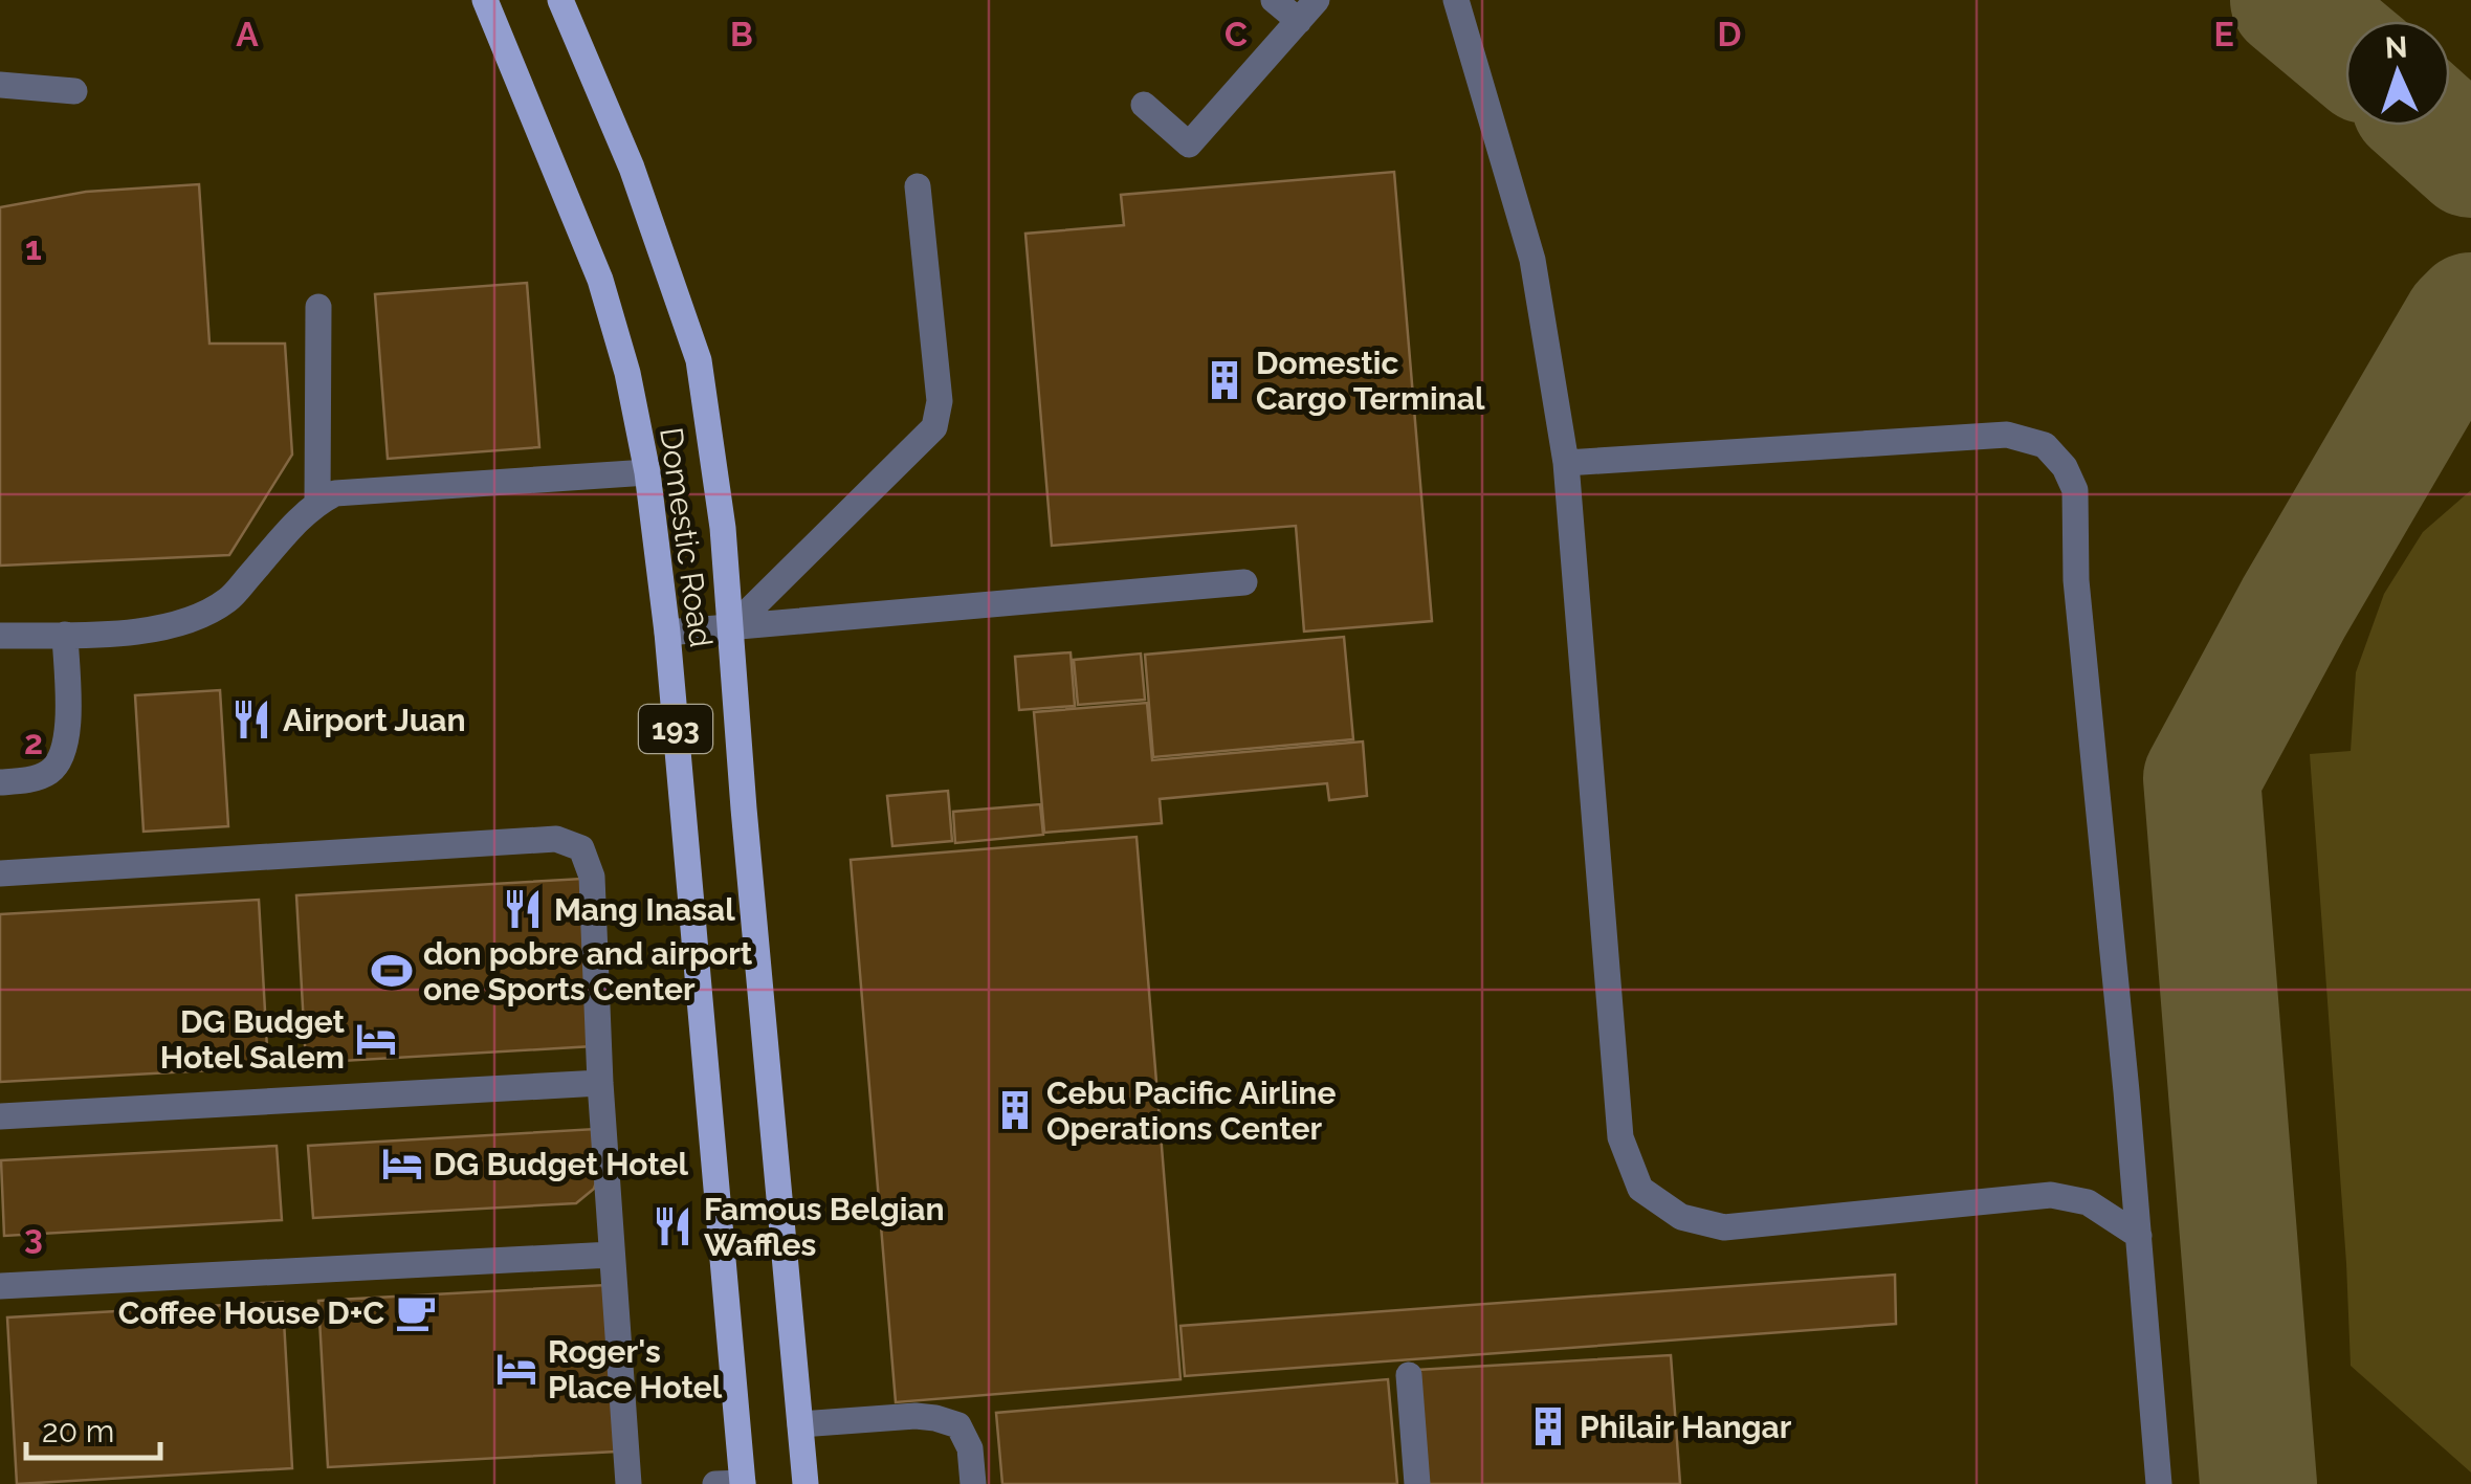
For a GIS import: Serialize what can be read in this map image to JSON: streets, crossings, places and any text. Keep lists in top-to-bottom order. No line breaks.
{"streets":{"main road":["Domestic Road","193"]},"places":{"building":["Domestic Cargo Terminal","Cebu Pacific Airline Operations Center","Philair Hangar"],"restaurant":["Airport Juan","Mang Inasal","Famous Belgian Waffles"],"sports":["don pobre and airport one Sports Center"],"hotel":["DG Budget Hotel Salem","DG Budget Hotel","Roger's Place Hotel"],"cafe":["Coffee House D+C"]},"scale_bar":"20 m","north":"top","grid":{"columns":["A","B","C","D","E"],"rows":["1","2","3"]}}
